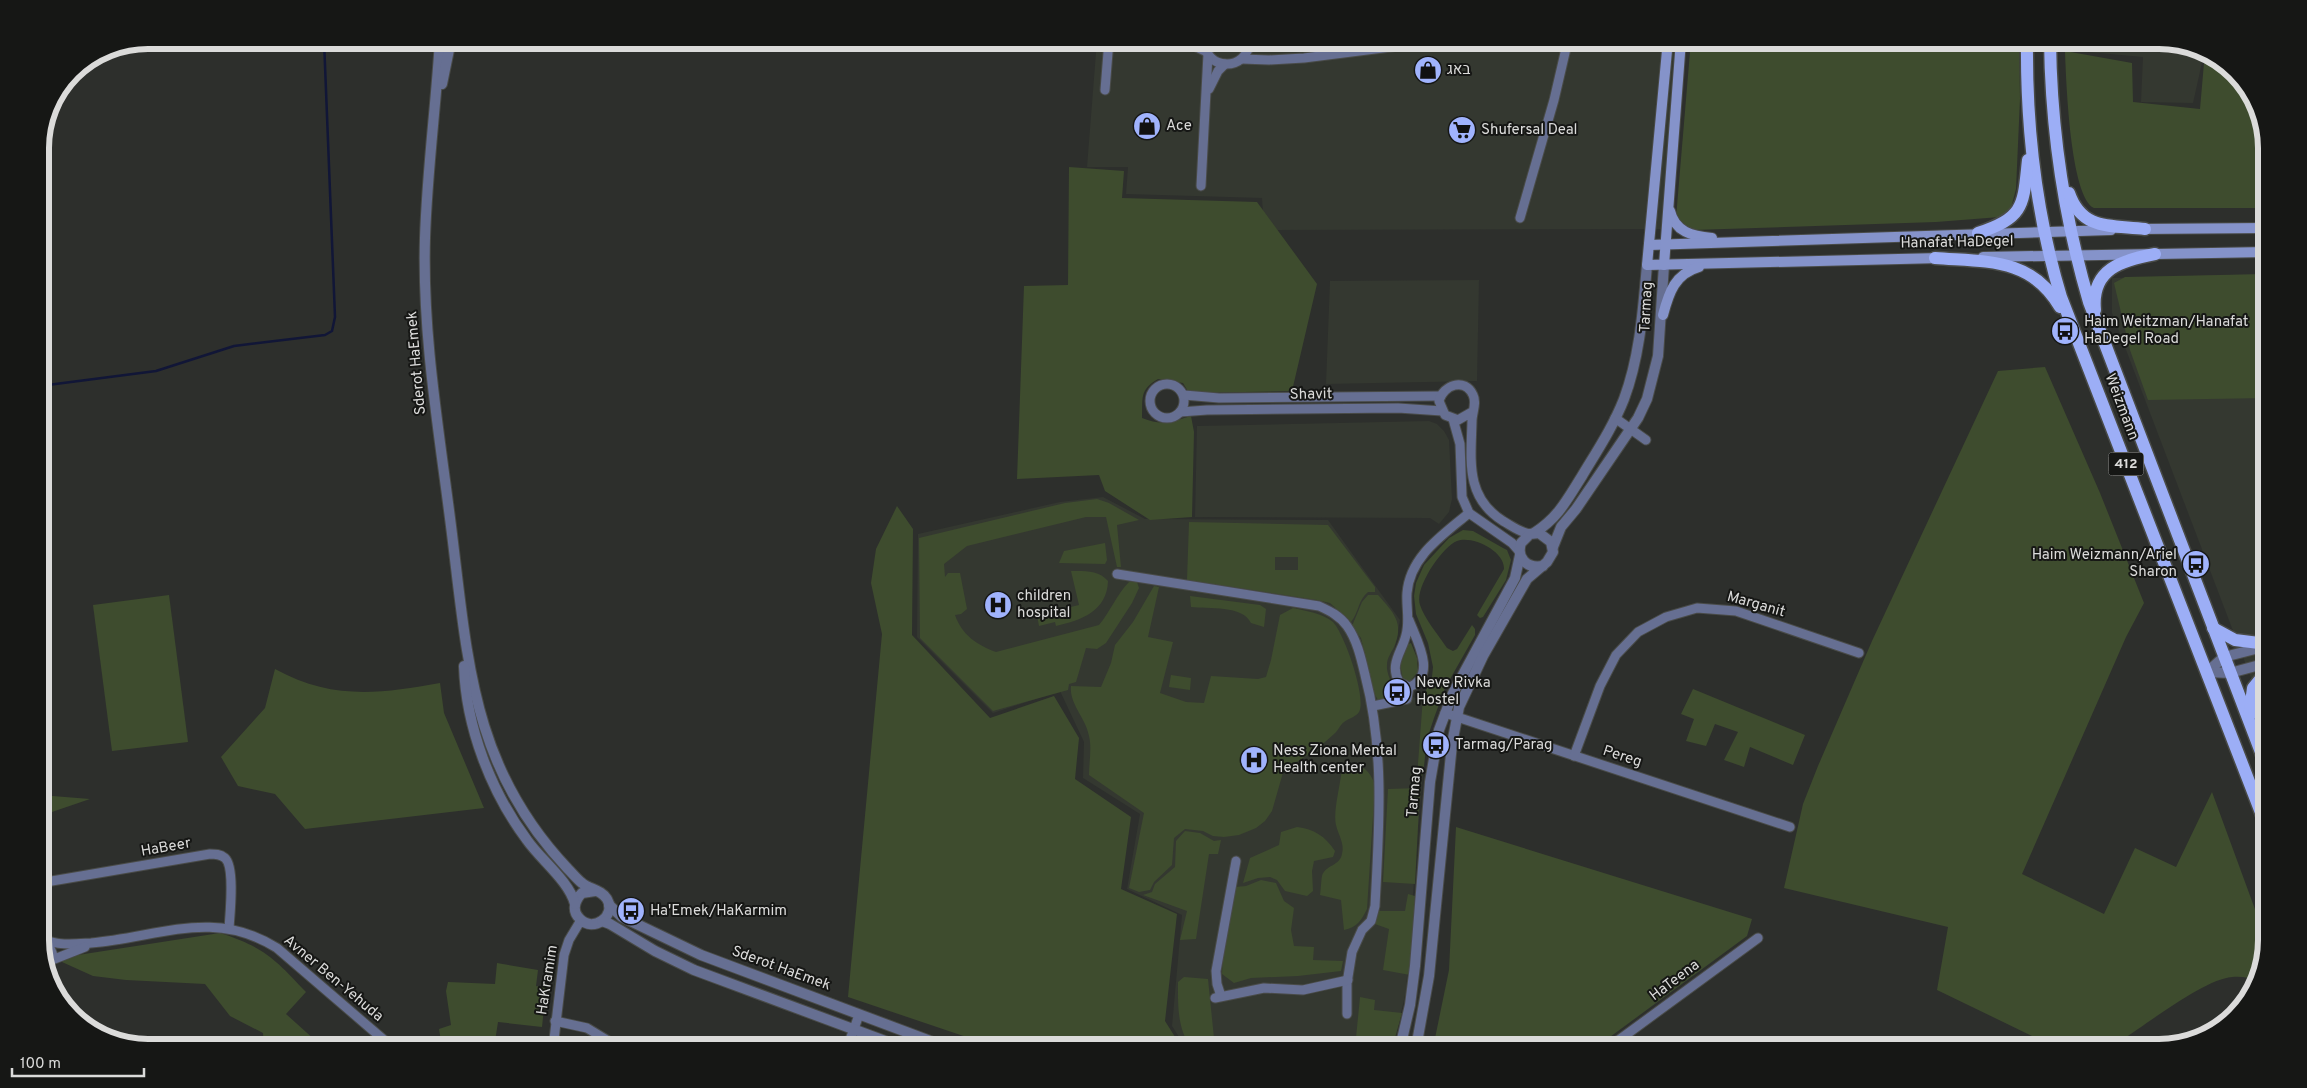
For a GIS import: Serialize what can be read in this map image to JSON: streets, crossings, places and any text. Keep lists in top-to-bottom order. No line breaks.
{"streets":{"main road":["Hanafat HaDegel","Tarmag","Weizmann","412"],"street":["Sderot HaEmek","Shavit","Marganit","Pereg","HaBeer","Avner Ben-Yehuda","HaKramim","HaTeena"]},"crossings":[["Hanafat HaDegel","Tarmag"],["Hanafat HaDegel","Weizmann"],["Tarmag","Pereg"],["Sderot HaEmek","HaKramim"],["Marganit","Pereg"],["HaBeer","Avner Ben-Yehuda"]],"places":{"shop":["באג","Ace"],"supermarket":["Shufersal Deal"],"bus stop":["Haim Weitzman/Hanafat HaDegel Road","Haim Weizmann/Ariel Sharon","Neve Rivka Hostel","Tarmag/Parag","Ha'Emek/HaKarmim"],"hospital":["children hospital","Ness Ziona Mental Health center"]},"scale_bar":"100 m"}
